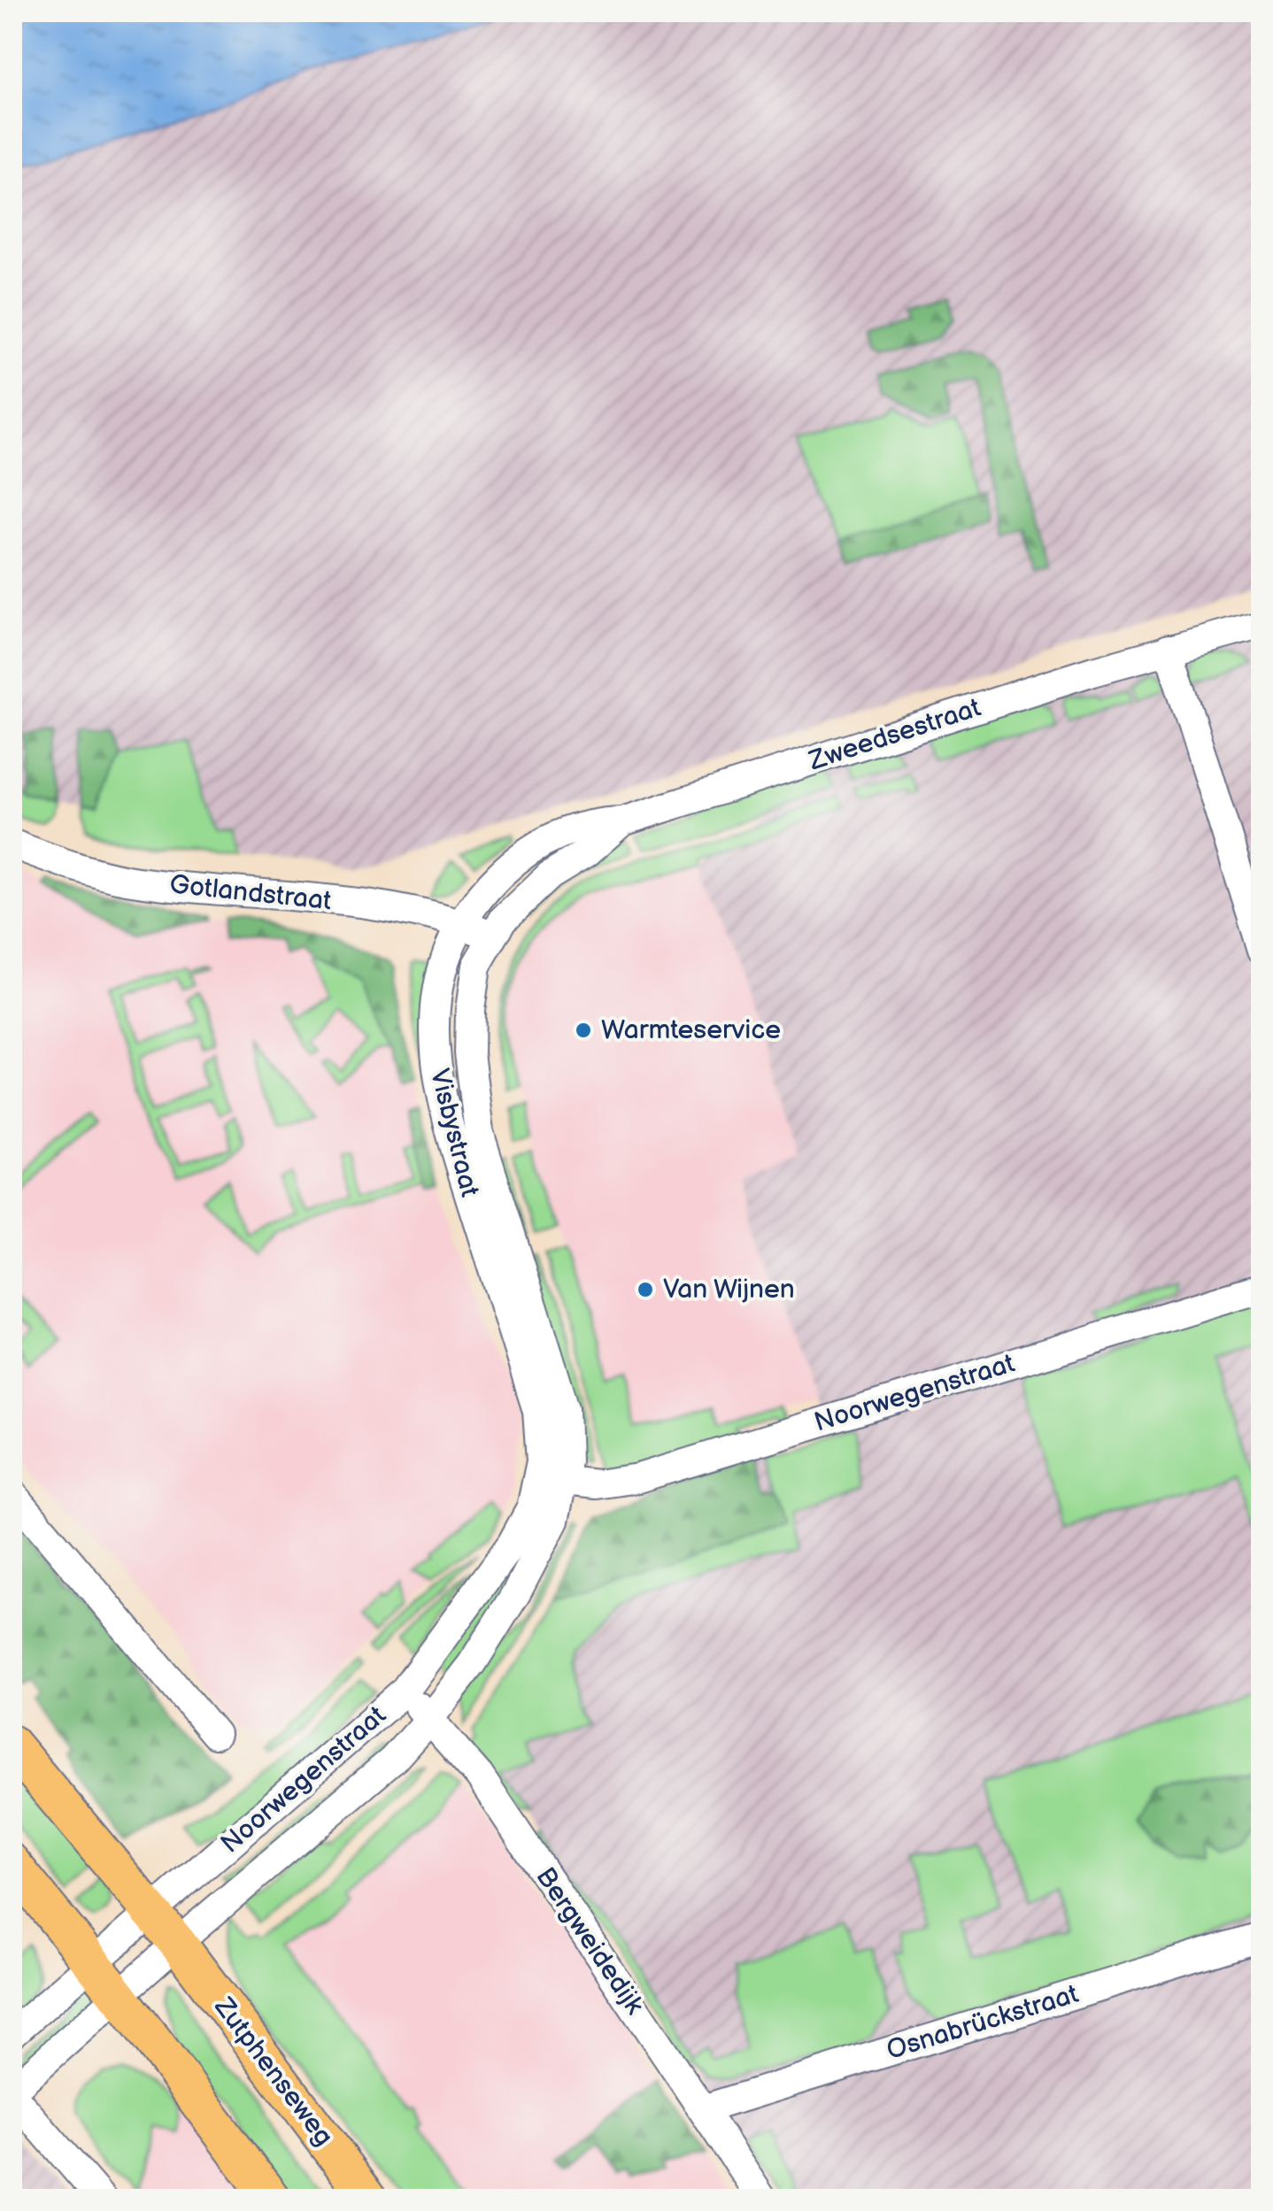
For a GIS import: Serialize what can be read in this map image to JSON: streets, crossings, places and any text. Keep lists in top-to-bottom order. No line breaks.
{"streets":{"main road":["Zutphenseweg"],"street":["Zweedsestraat","Gotlandstraat","Visbystraat","Noorwegenstraat","Bergweidedijk","Osnabrückstraat"]},"crossings":[["Zweedsestraat","Visbystraat"],["Gotlandstraat","Visbystraat"],["Visbystraat","Noorwegenstraat"],["Noorwegenstraat","Bergweidedijk"],["Noorwegenstraat","Zutphenseweg"],["Bergweidedijk","Osnabrückstraat"]],"places":["Warmteservice","Van Wijnen"]}
